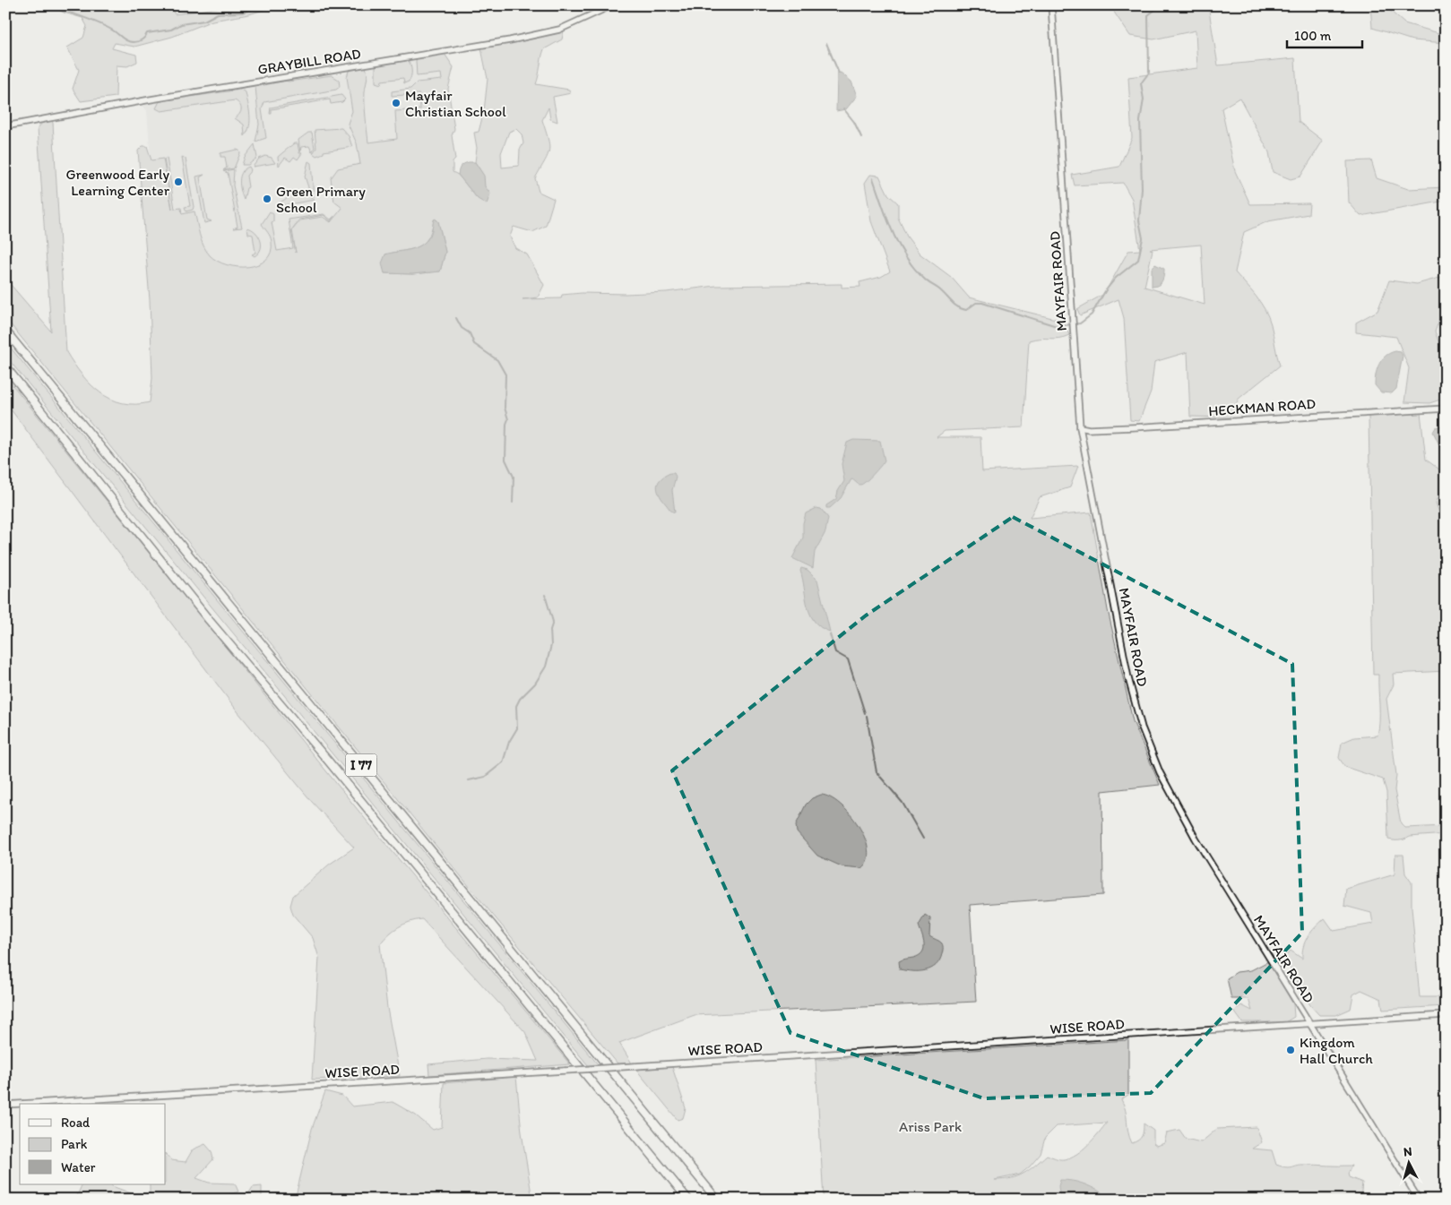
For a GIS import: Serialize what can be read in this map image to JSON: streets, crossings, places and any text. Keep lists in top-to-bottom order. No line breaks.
{"streets":{"highway":["I 77"],"street":["GRAYBILL ROAD","MAYFAIR ROAD","HECKMAN ROAD","WISE ROAD"]},"crossings":[["MAYFAIR ROAD","HECKMAN ROAD"],["MAYFAIR ROAD","WISE ROAD"]],"parks":["Ariss Park"],"places":["Mayfair Christian School","Greenwood Early Learning Center","Green Primary School","Kingdom Hall Church"],"legend":["Road","Park","Water"],"scale_bar":"100 m","north":"top"}
